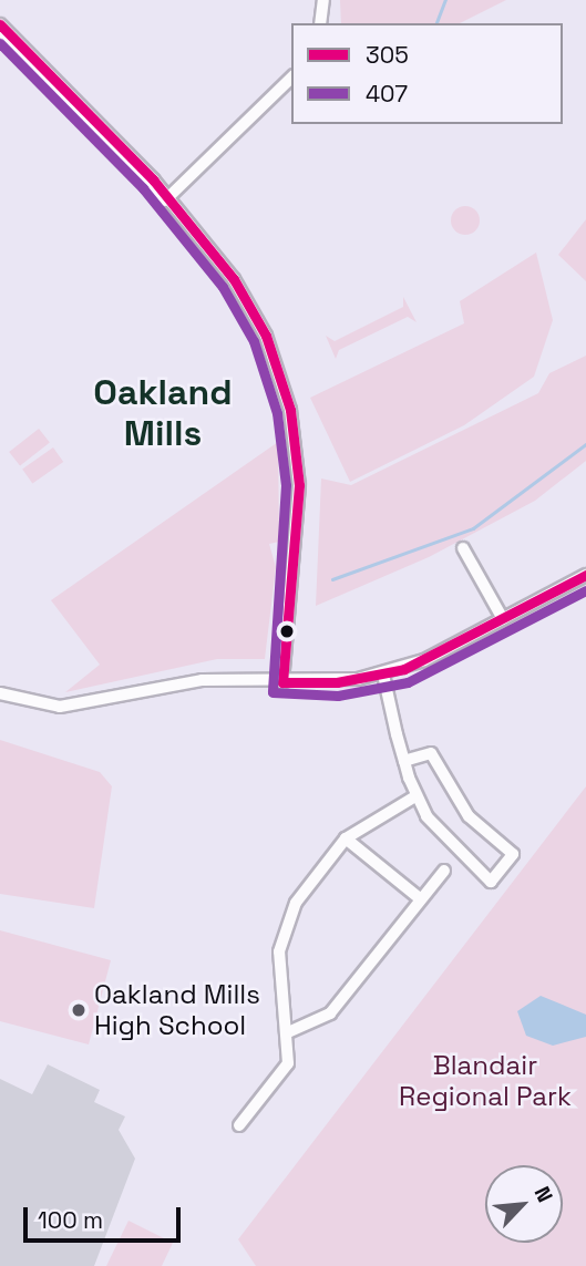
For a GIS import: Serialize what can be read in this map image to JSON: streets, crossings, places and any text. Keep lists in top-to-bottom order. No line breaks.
{"districts":["Oakland Mills"],"parks":["Blandair Regional Park"],"places":["Oakland Mills High School"],"lines":["transit line 305","transit line 407"],"legend":["305","407"],"scale_bar":"100 m","north":"top right"}
